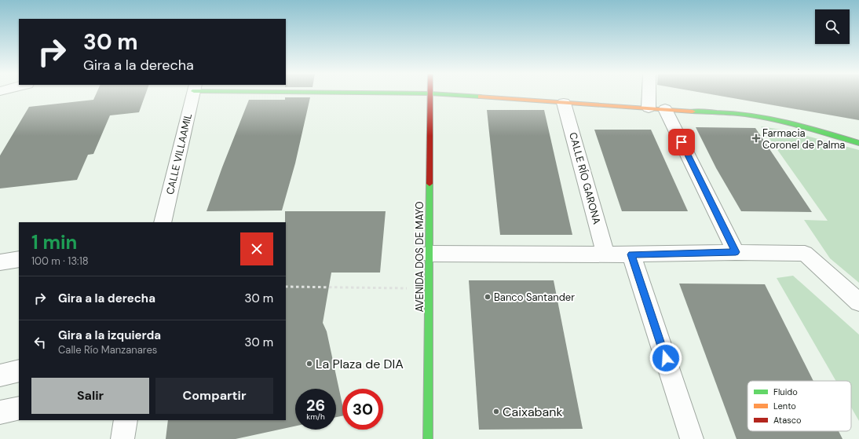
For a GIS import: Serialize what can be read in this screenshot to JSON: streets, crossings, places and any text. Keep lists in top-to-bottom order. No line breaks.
{"streets":{"street":["CALLE VILLAAMIL","CALLE RÍO GARONA","AVENIDA DOS DE MAYO"]},"places":{"health":["Farmacia Coronel de Palma"],"other":["Banco Santander","La Plaza de DIA","Caixabank"]},"legend":["Fluido","Lento","Atasco"],"page":{"turn":["30 m","Gira a la derecha"],"heading":["1 min","100 m · 13:18"],"list":[{"name":"Gira a la derecha","value":"30 m"},{"name":"Gira a la izquierda","note":"Calle Río Manzanares","value":"30 m"}],"buttons":["Salir","Compartir"],"speed":"26 km/h","limit":"30"}}
